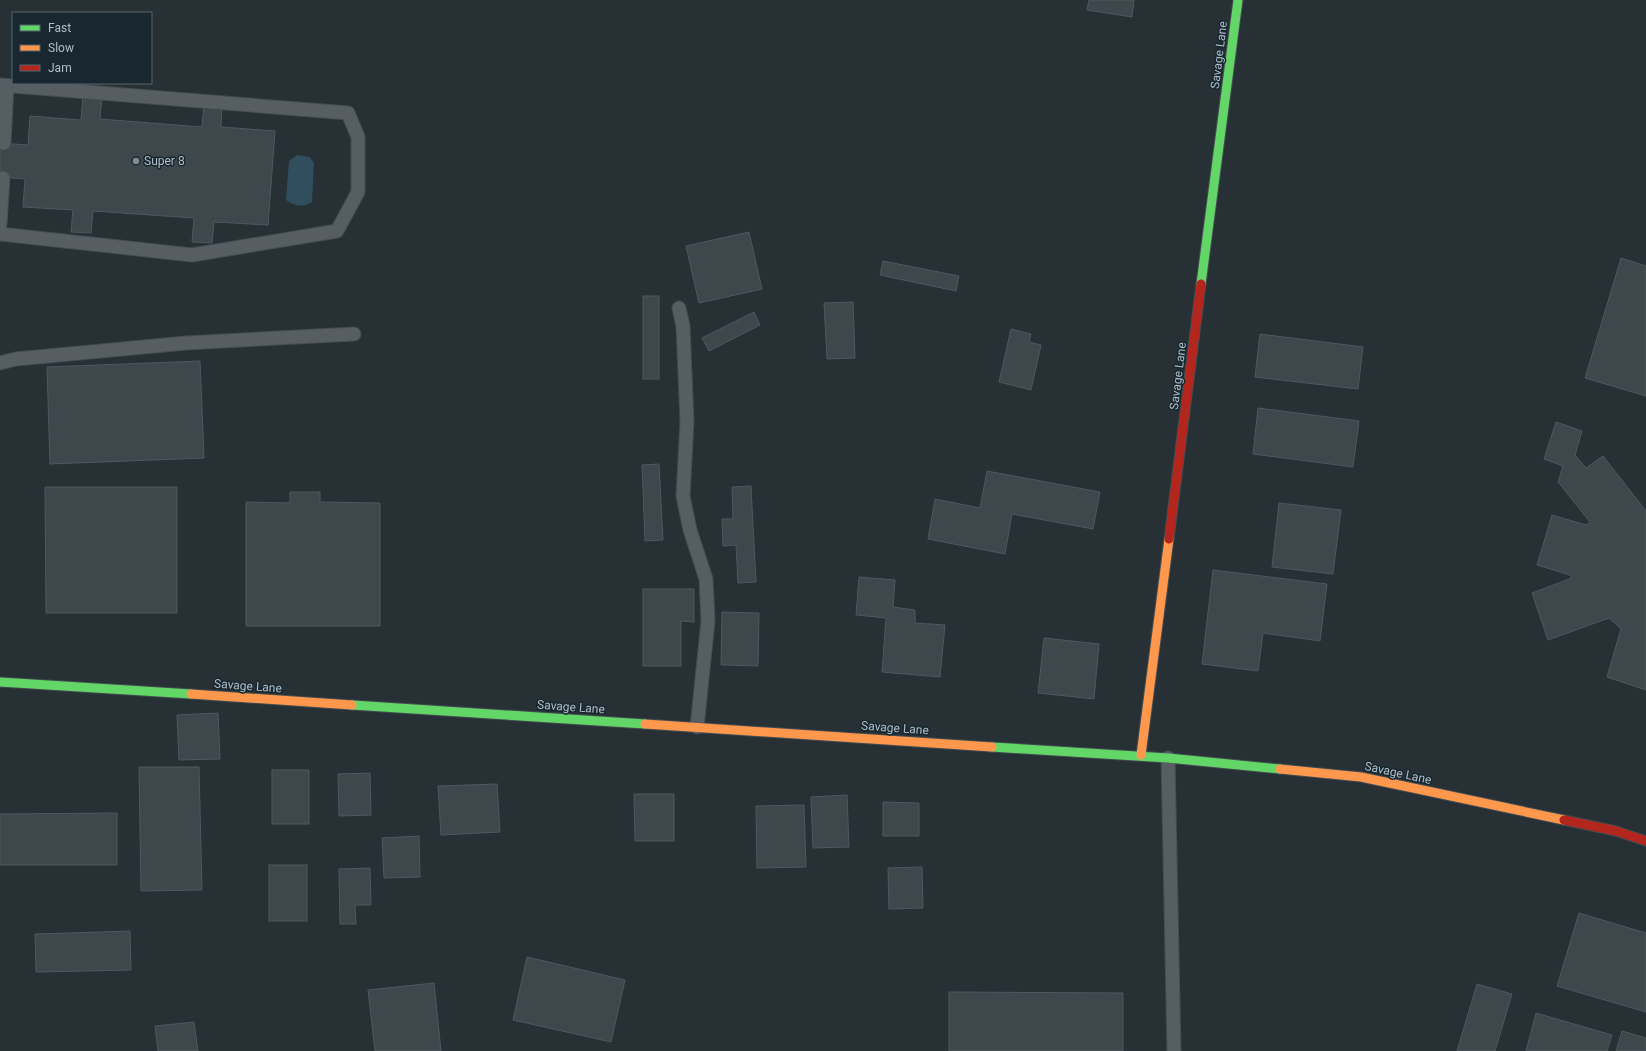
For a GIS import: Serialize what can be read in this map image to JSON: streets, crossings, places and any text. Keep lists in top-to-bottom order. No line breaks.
{"streets":{"street":["Savage Lane"]},"places":["Super 8"],"legend":["Fast","Slow","Jam"]}
